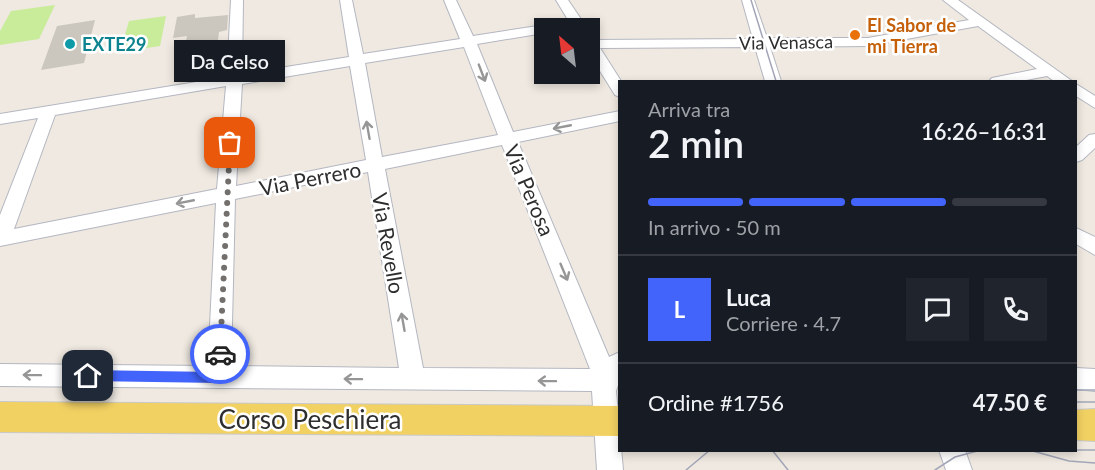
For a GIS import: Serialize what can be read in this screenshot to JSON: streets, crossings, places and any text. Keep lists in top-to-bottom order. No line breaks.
{"streets":{"main road":["Corso Peschiera"],"street":["Via Venasca","Via Perrero","Via Perosa","Via Revello"]},"crossings":[["Via Perrero","Via Perosa"],["Via Perrero","Via Revello"],["Via Perosa","Corso Peschiera"],["Via Revello","Corso Peschiera"]],"one_way":["Via Perosa","Corso Peschiera"],"places":["El Sabor de mi Tierra","EXTE29","Da Celso"],"north":"top left","page":{"bubble":"Da Celso","heading":["2 min","Arriva tra","16:26–16:31"],"panel":["Luca","Corriere · 4.7","Ordine #1756","47.50 €"],"bar":"In arrivo · 50 m","round":"L"}}
